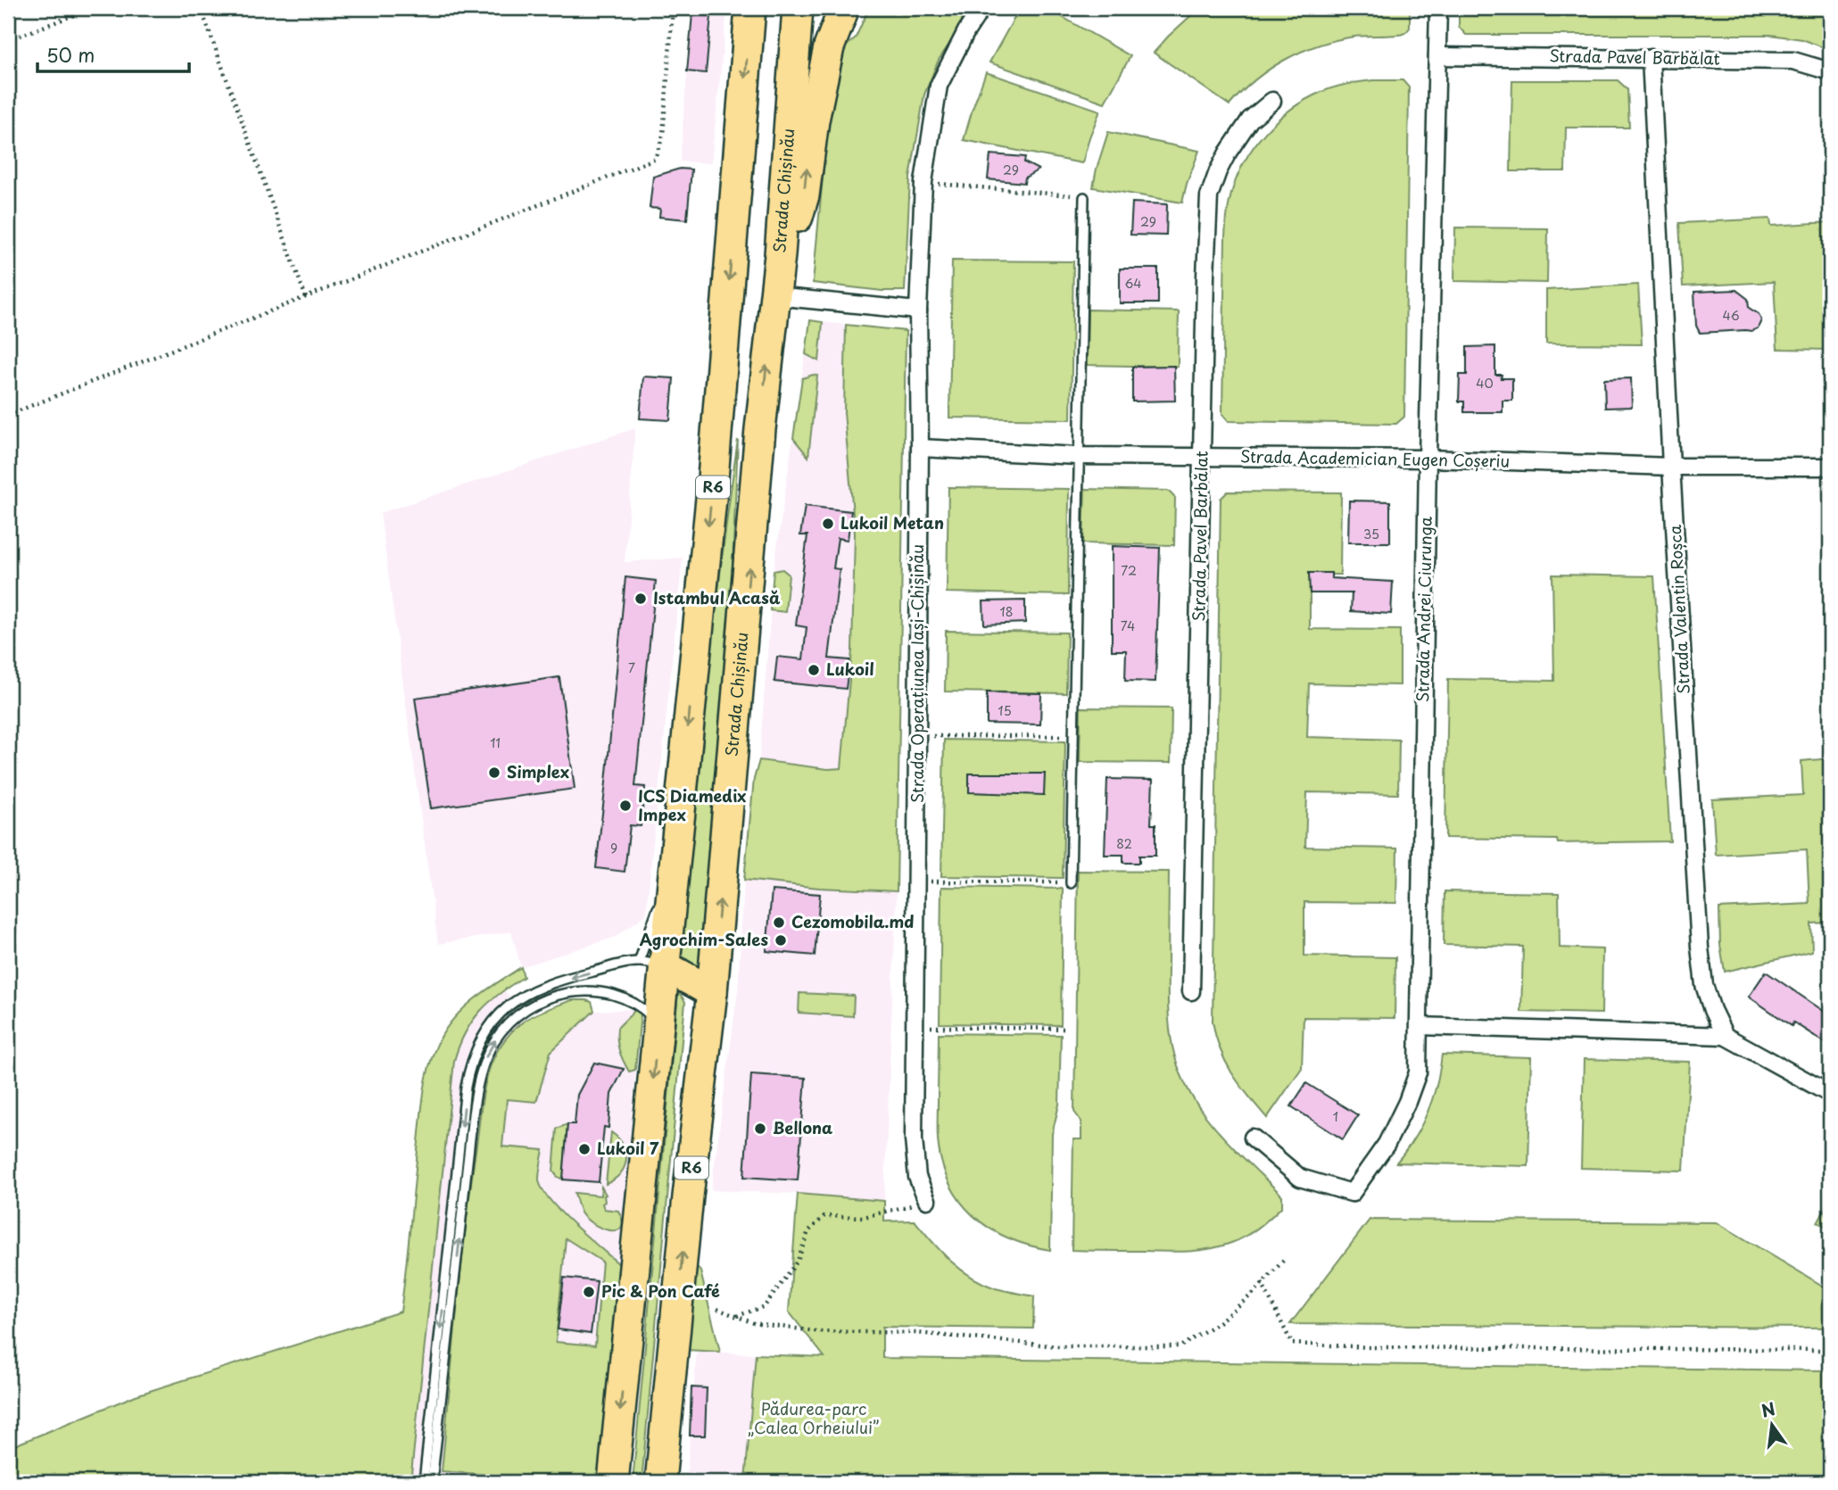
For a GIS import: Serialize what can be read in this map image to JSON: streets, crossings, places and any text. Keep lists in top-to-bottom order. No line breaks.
{"streets":{"highway":["Strada Chișinău","R6"],"street":["Strada Pavel Barbălat","Strada Academician Eugen Coșeriu","Strada Andrei Ciurunga","Strada Valentin Roșca","Strada Operațiunea Iași-Chișinău"]},"crossings":[["Strada Pavel Barbălat","Strada Academician Eugen Coșeriu"],["Strada Pavel Barbălat","Strada Andrei Ciurunga"],["Strada Pavel Barbălat","Strada Valentin Roșca"],["Strada Academician Eugen Coșeriu","Strada Andrei Ciurunga"],["Strada Academician Eugen Coșeriu","Strada Valentin Roșca"],["Strada Academician Eugen Coșeriu","Strada Operațiunea Iași-Chișinău"]],"parks":["Pădurea-parc „Calea Orheiului”"],"places":["Lukoil Metan","Istambul Acasă","Lukoil","Simplex","ICS Diamedix Impex","Cezomobila.md","Agrochim-Sales","Bellona","Lukoil 7","Pic & Pon Café"],"house_numbers":["29","29","64","46","40","35","72","18","74","7","15","11","82","9","1"],"scale_bar":"50 m","north":"top"}
